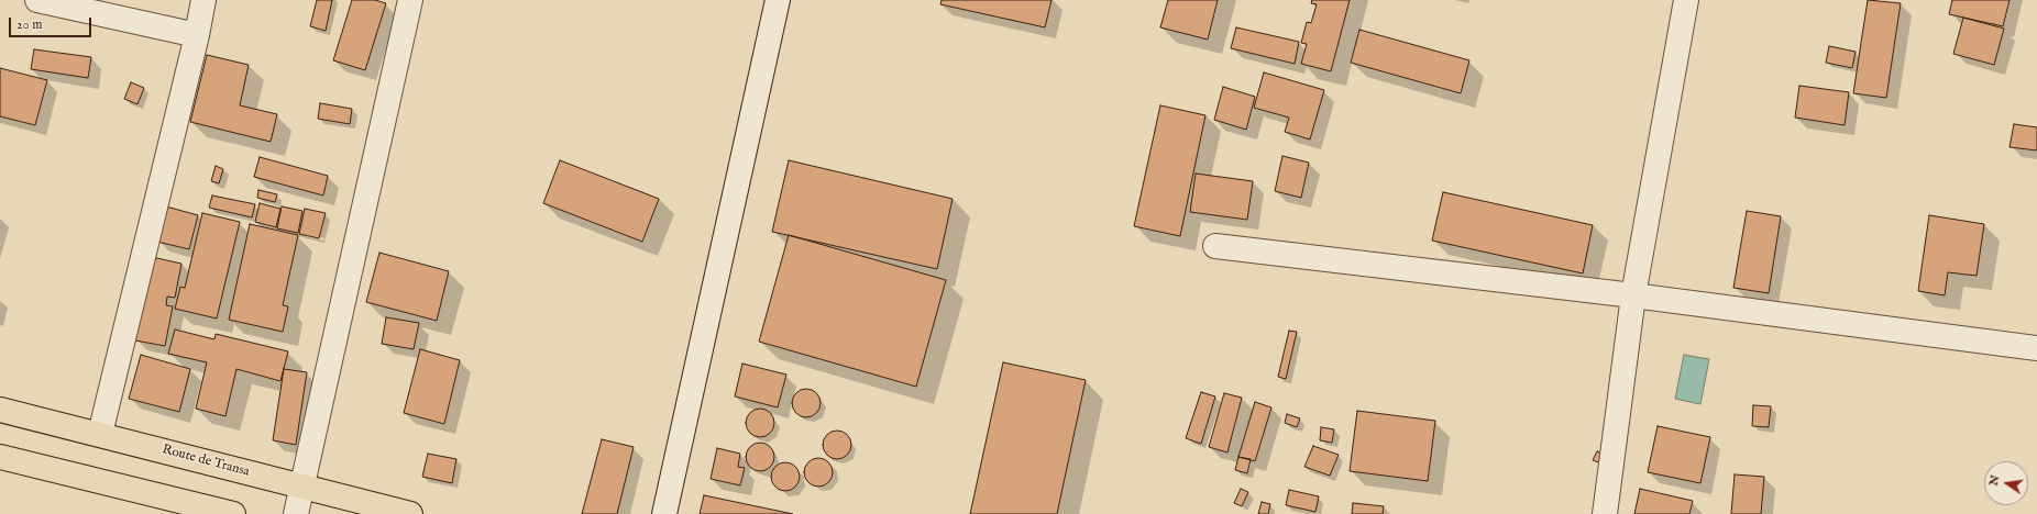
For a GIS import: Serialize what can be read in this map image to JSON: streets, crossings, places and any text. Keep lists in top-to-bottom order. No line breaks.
{"streets":{"main road":["Route de Transa"]},"scale_bar":"20 m","north":"left"}
